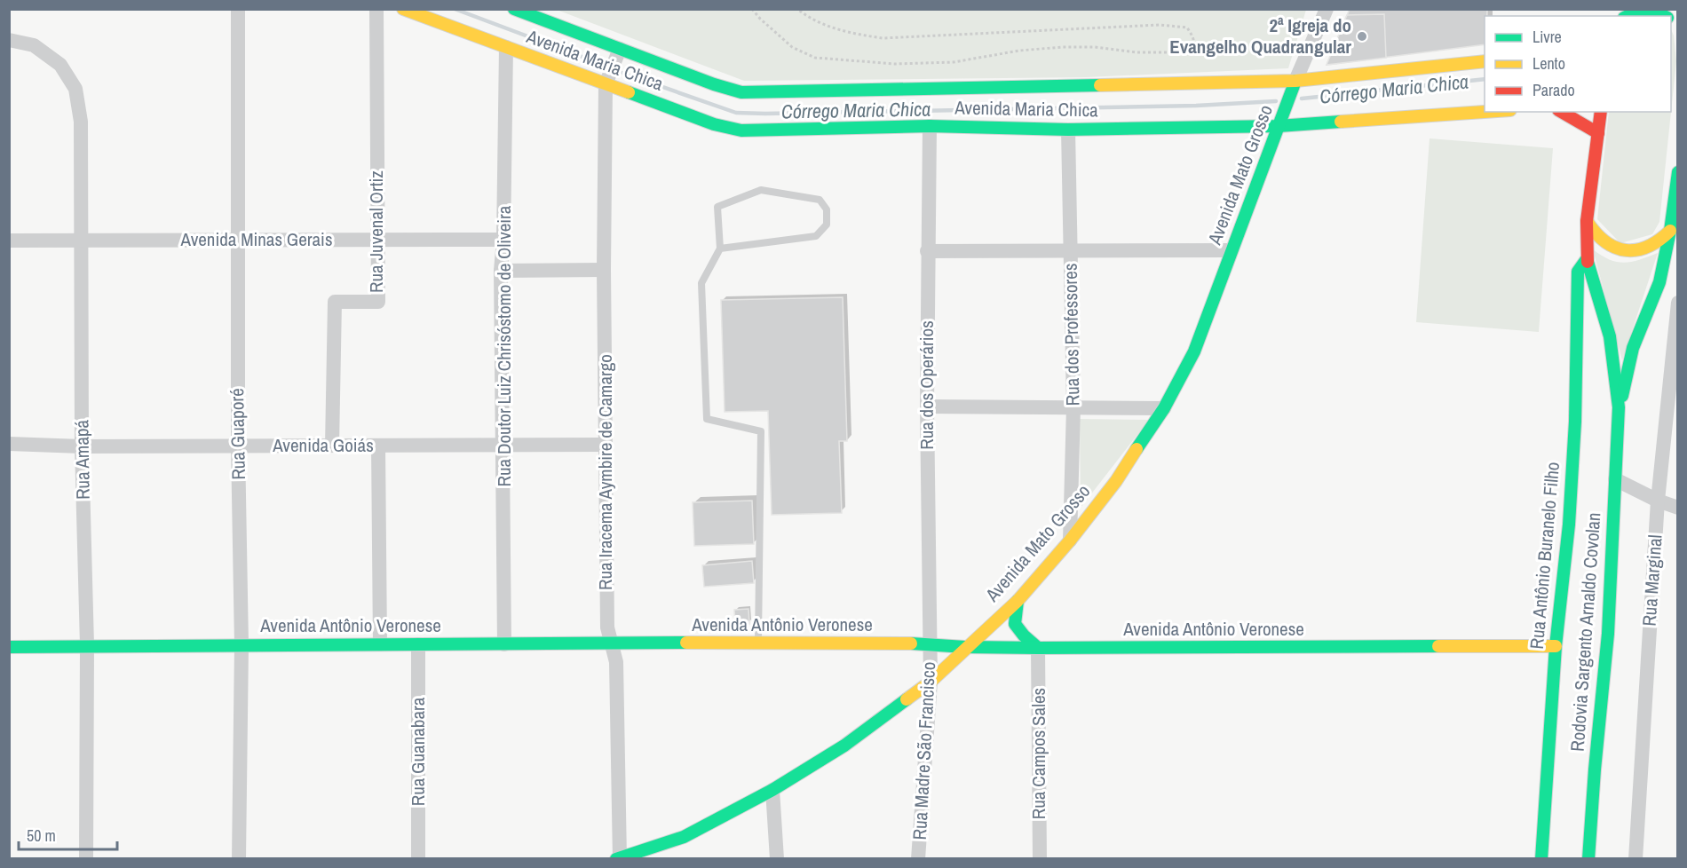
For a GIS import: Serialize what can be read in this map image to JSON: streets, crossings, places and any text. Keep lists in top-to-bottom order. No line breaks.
{"streets":{"main road":["Avenida Maria Chica","Avenida Mato Grosso","Rua Antônio Buranelo Filho","Avenida Antônio Veronese","Rodovia Sargento Arnaldo Covolan"],"street":["Rua Juvenal Ortiz","Avenida Minas Gerais","Rua dos Professores","Rua Doutor Luiz Chrisóstomo de Oliveira","Rua dos Operários","Rua Guaporé","Avenida Goiás","Rua Amapá","Rua Iracema Aymbire de Camargo","Rua Marginal","Rua Madre São Francisco","Rua Guanabara","Rua Campos Sales"]},"crossings":[["Avenida Maria Chica","Avenida Mato Grosso"],["Avenida Maria Chica","Rua dos Professores"],["Avenida Maria Chica","Rua Doutor Luiz Chrisóstomo de Oliveira"],["Avenida Maria Chica","Rua dos Operários"],["Avenida Maria Chica","Rua Iracema Aymbire de Camargo"],["Avenida Mato Grosso","Rua dos Professores"],["Avenida Mato Grosso","Rua Iracema Aymbire de Camargo"],["Avenida Mato Grosso","Avenida Antônio Veronese"],["Avenida Mato Grosso","Rua Madre São Francisco"],["Rua Juvenal Ortiz","Avenida Minas Gerais"],["Rua Juvenal Ortiz","Avenida Goiás"],["Avenida Minas Gerais","Rua Doutor Luiz Chrisóstomo de Oliveira"],["Avenida Minas Gerais","Rua Guaporé"],["Avenida Minas Gerais","Rua Amapá"],["Rua Doutor Luiz Chrisóstomo de Oliveira","Avenida Goiás"],["Rua Doutor Luiz Chrisóstomo de Oliveira","Avenida Antônio Veronese"],["Rua dos Operários","Avenida Antônio Veronese"],["Rua dos Operários","Rua Madre São Francisco"],["Rua Guaporé","Avenida Goiás"],["Rua Guaporé","Avenida Antônio Veronese"],["Avenida Goiás","Rua Amapá"],["Avenida Goiás","Rua Iracema Aymbire de Camargo"],["Rua Amapá","Avenida Antônio Veronese"],["Rua Iracema Aymbire de Camargo","Avenida Antônio Veronese"],["Rua Antônio Buranelo Filho","Avenida Antônio Veronese"],["Rua Antônio Buranelo Filho","Rodovia Sargento Arnaldo Covolan"],["Avenida Antônio Veronese","Rua Madre São Francisco"],["Avenida Antônio Veronese","Rua Guanabara"],["Avenida Antônio Veronese","Rua Campos Sales"]],"water":["Córrego Maria Chica"],"places":["2ª Igreja do Evangelho Quadrangular"],"legend":["Livre","Lento","Parado"],"scale_bar":"50 m"}
